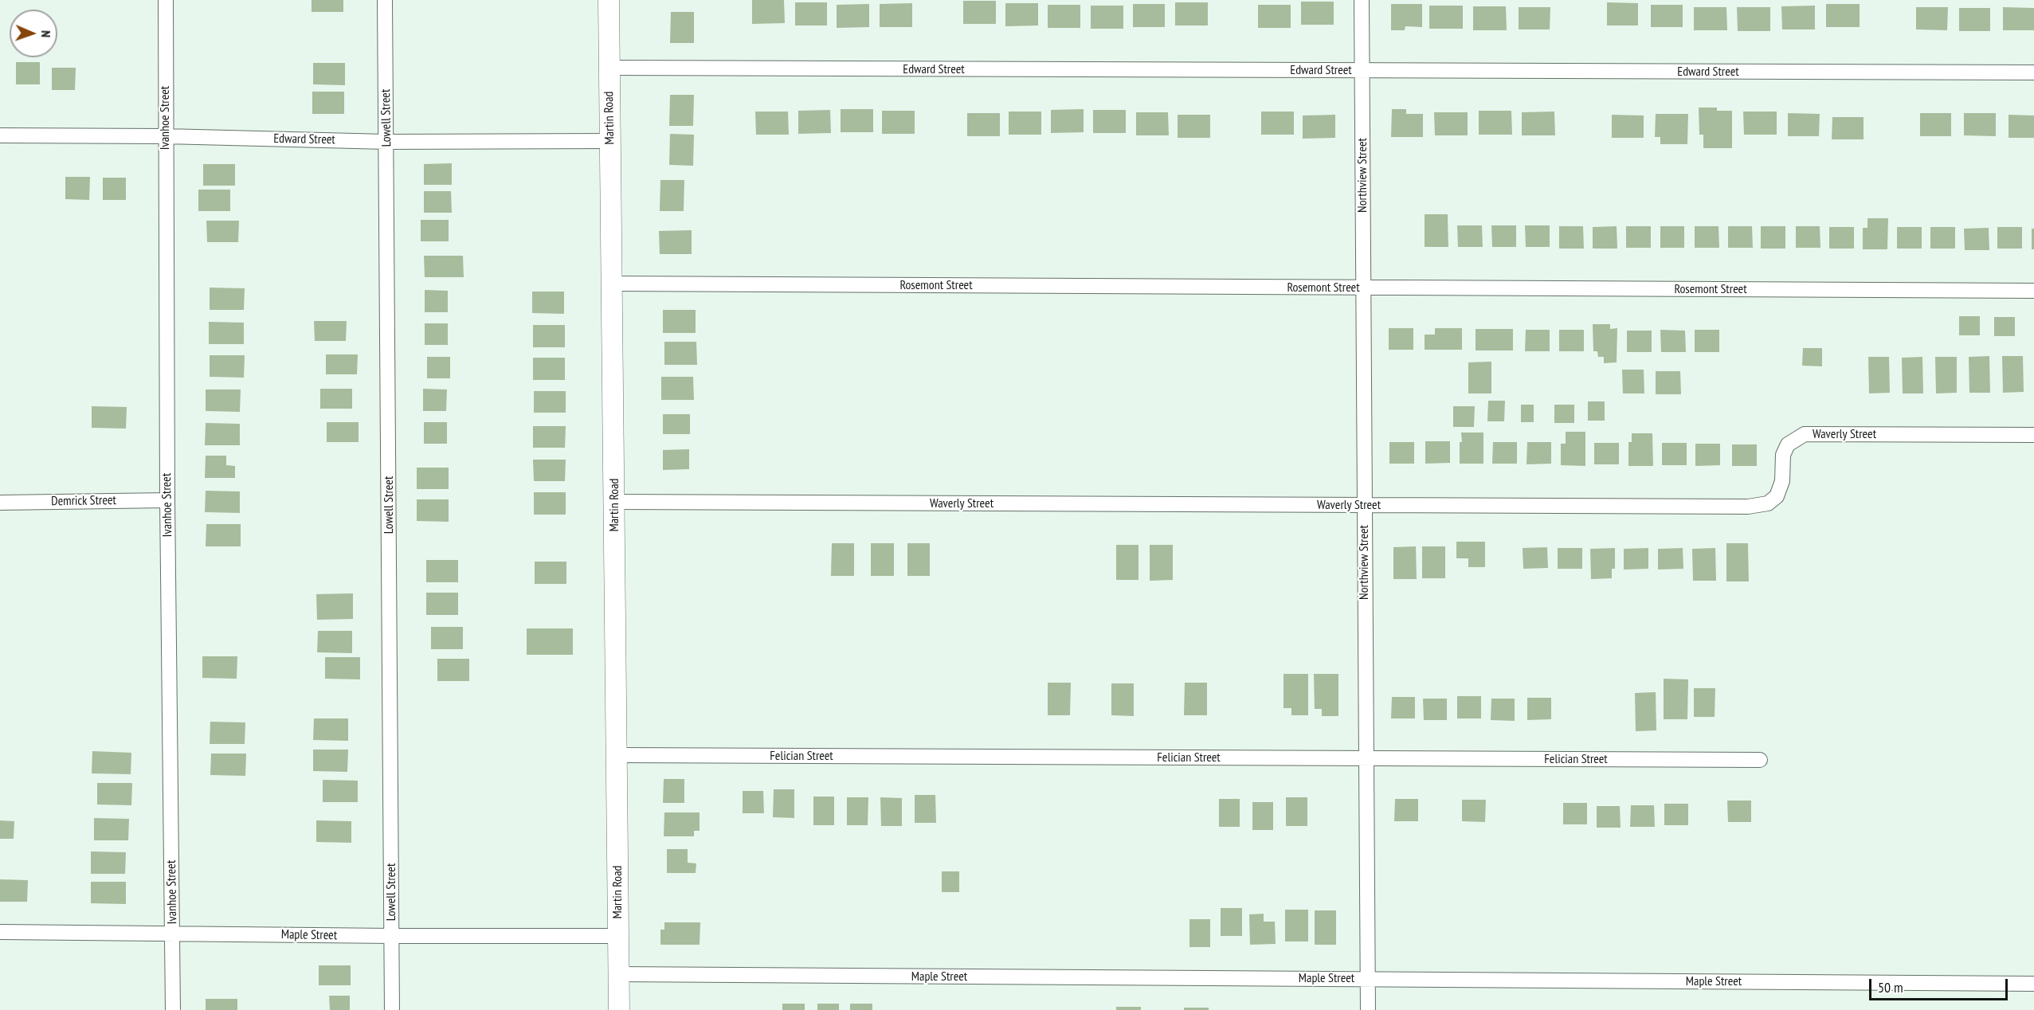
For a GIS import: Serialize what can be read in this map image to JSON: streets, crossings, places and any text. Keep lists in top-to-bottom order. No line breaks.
{"streets":{"street":["Edward Street","Ivanhoe Street","Lowell Street","Martin Road","Northview Street","Rosemont Street","Waverly Street","Demrick Street","Felician Street","Maple Street"]},"crossings":[["Edward Street","Ivanhoe Street"],["Edward Street","Lowell Street"],["Edward Street","Martin Road"],["Edward Street","Northview Street"],["Ivanhoe Street","Demrick Street"],["Ivanhoe Street","Maple Street"],["Lowell Street","Maple Street"],["Martin Road","Rosemont Street"],["Martin Road","Waverly Street"],["Martin Road","Felician Street"],["Martin Road","Maple Street"],["Northview Street","Rosemont Street"],["Northview Street","Waverly Street"],["Northview Street","Felician Street"],["Northview Street","Maple Street"]],"scale_bar":"50 m","north":"right"}
